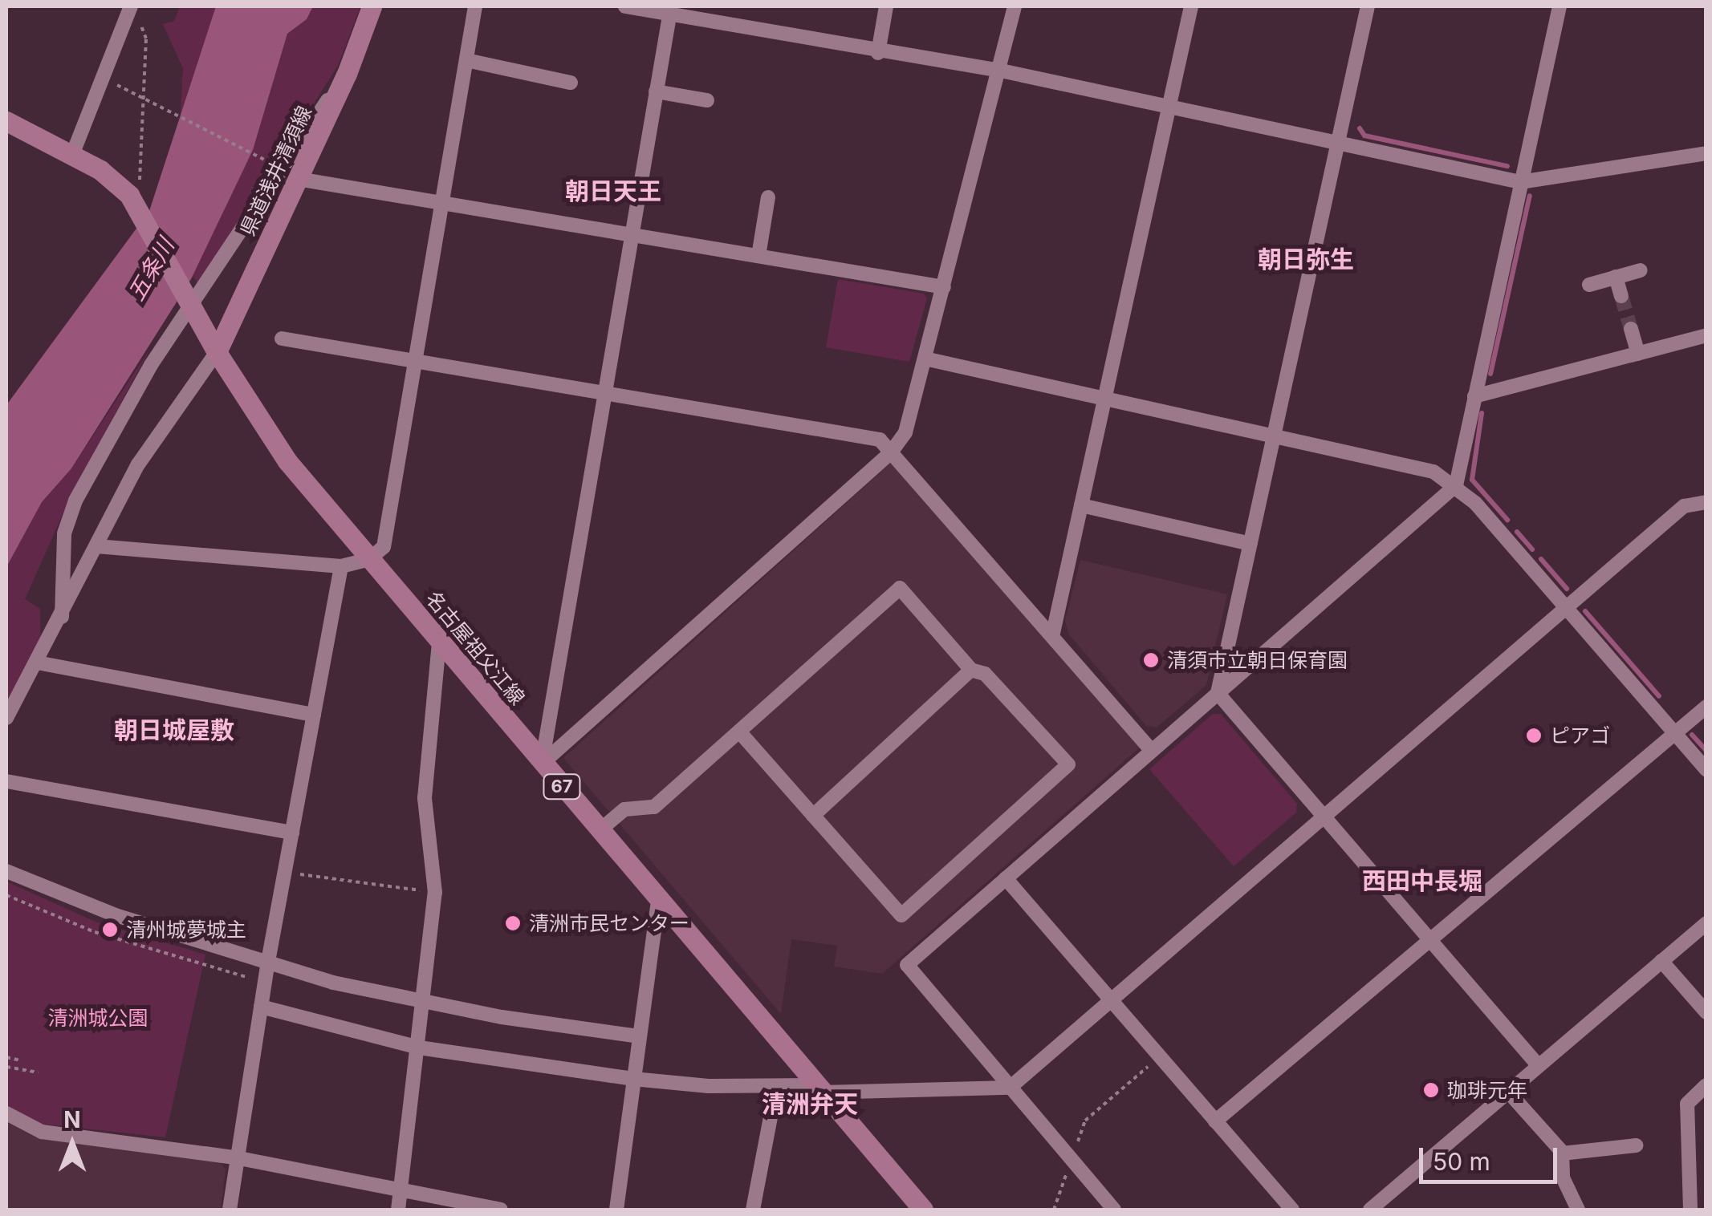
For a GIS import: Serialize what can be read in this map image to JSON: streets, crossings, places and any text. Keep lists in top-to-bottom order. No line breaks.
{"streets":{"main road":["県道浅井清須線","名古屋祖父江線","67"]},"crossings":[["県道浅井清須線","名古屋祖父江線"]],"districts":["朝日天王","朝日弥生","朝日城屋敷","西田中長堀","清洲弁天"],"water":["五条川"],"parks":["清洲城公園"],"places":["清須市立朝日保育園","ピアゴ","清洲市民センター","清州城夢城主","珈琲元年"],"scale_bar":"50 m","north":"top"}
